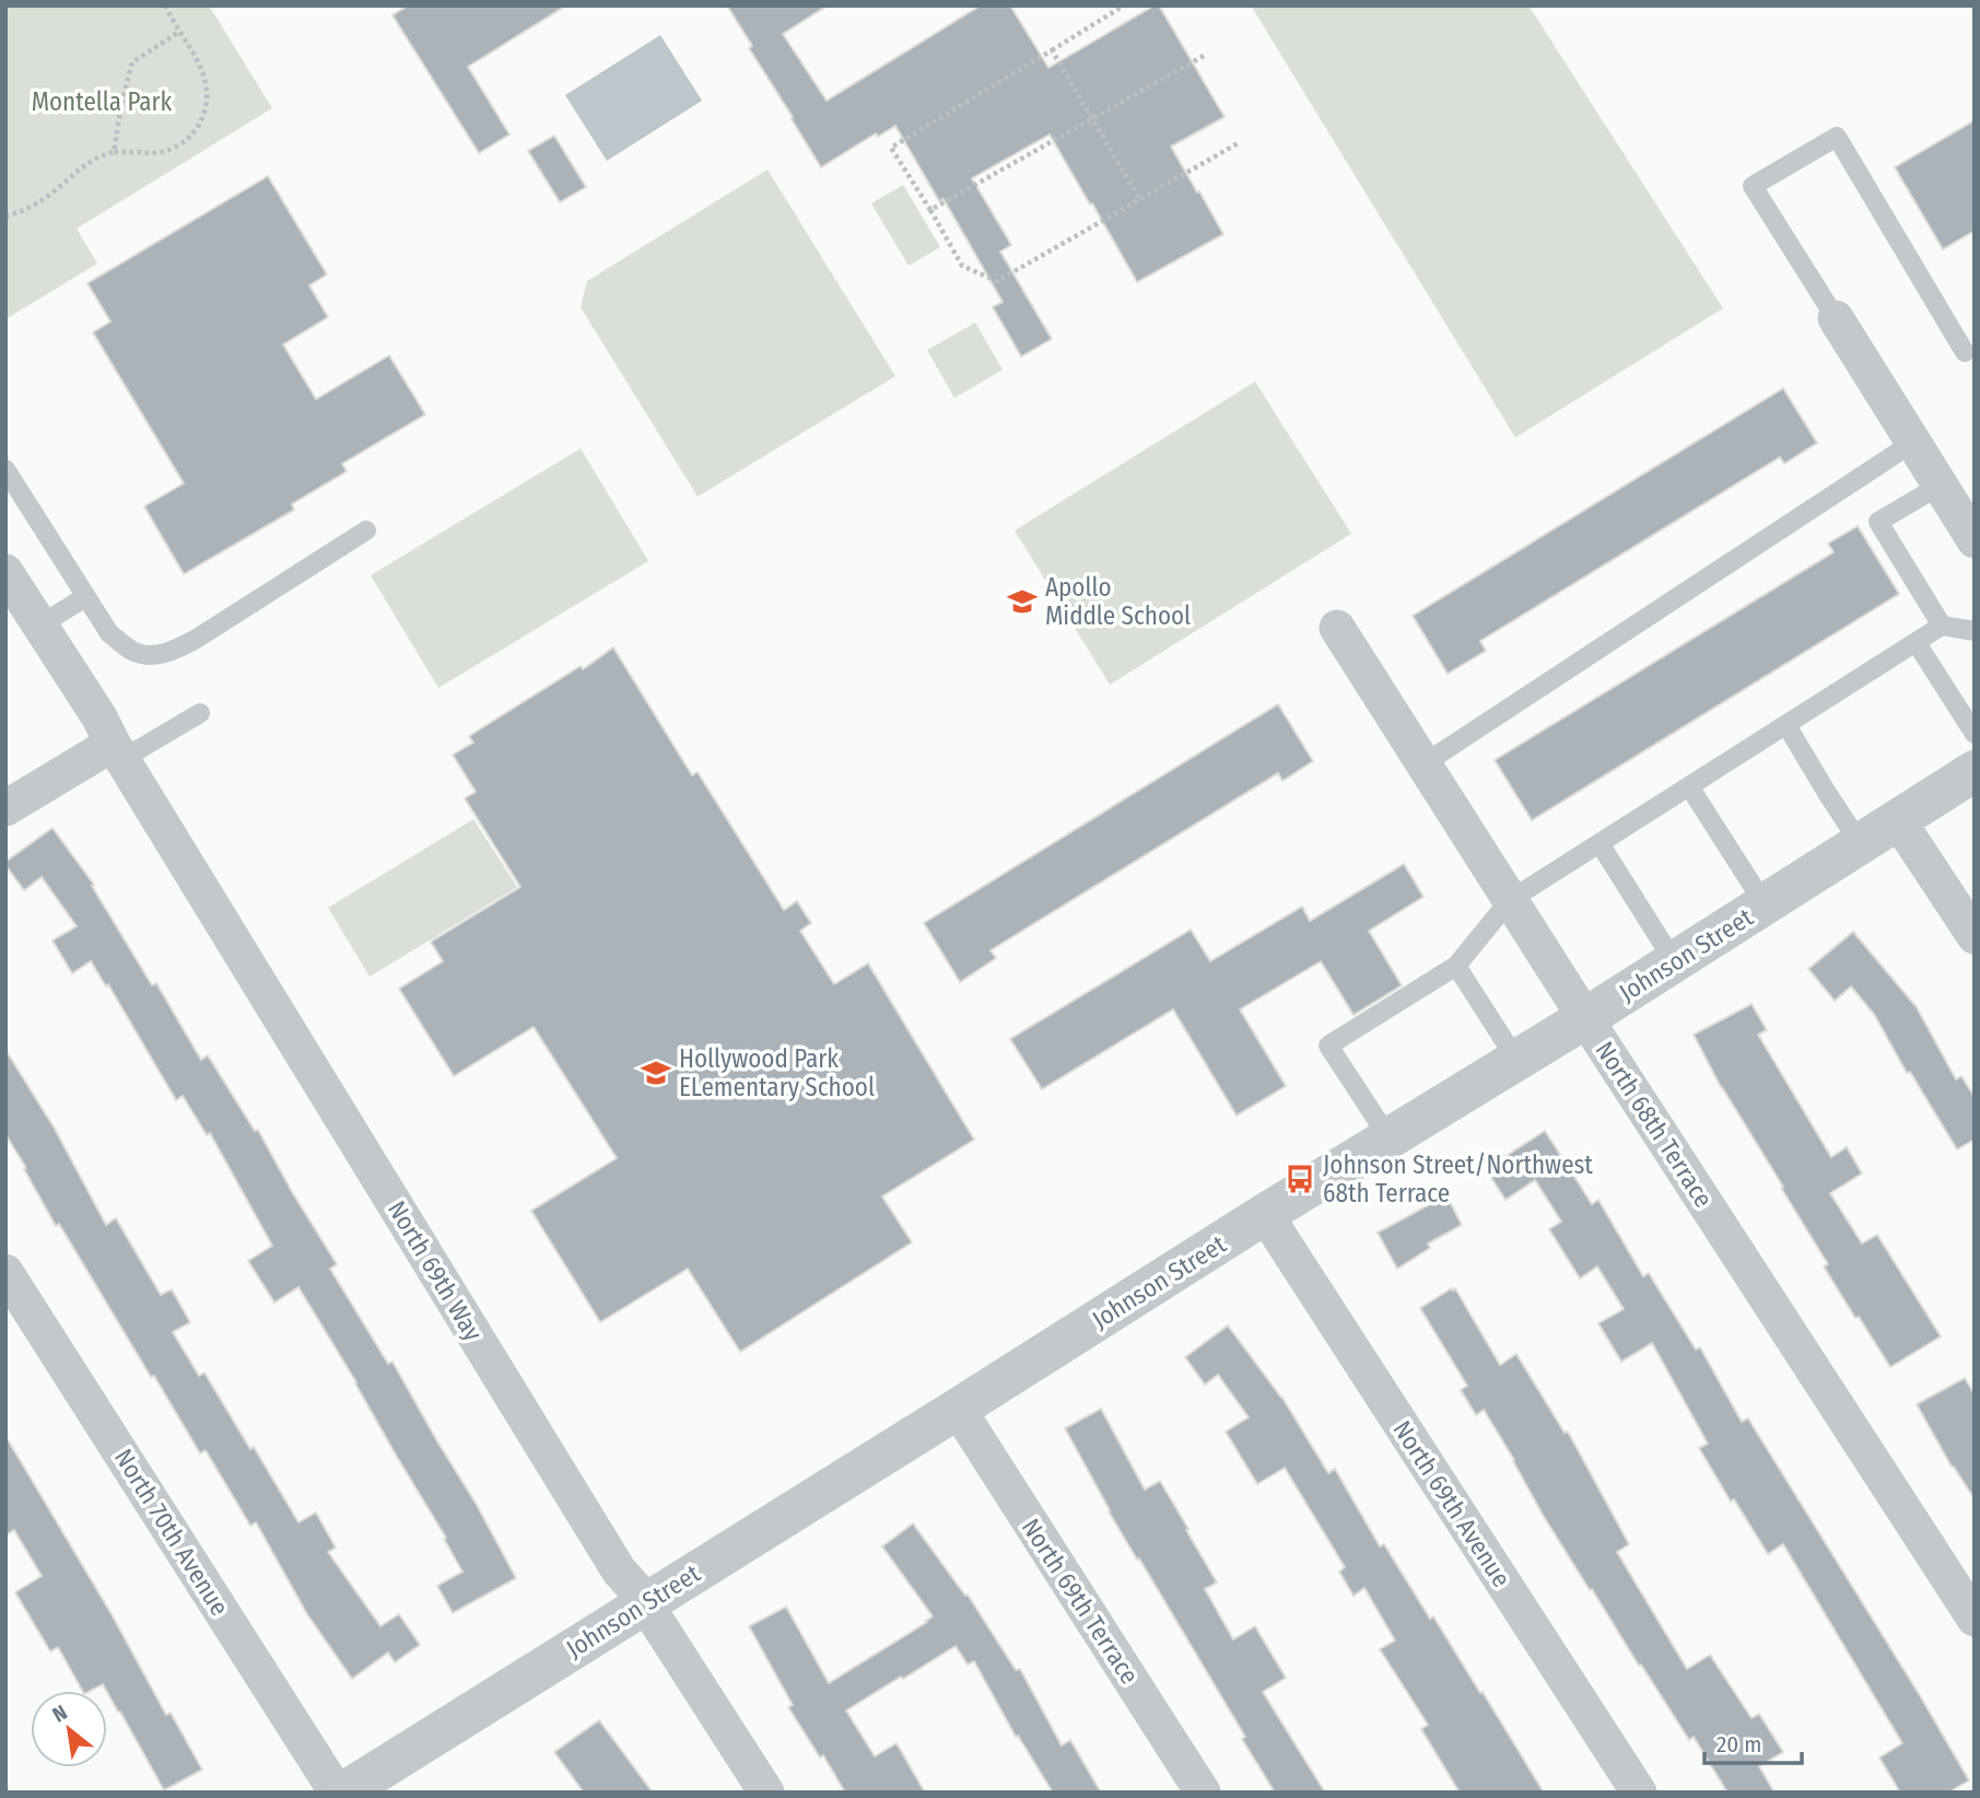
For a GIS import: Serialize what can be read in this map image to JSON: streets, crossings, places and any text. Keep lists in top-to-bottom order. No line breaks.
{"streets":{"street":["Johnson Street","North 68th Terrace","North 69th Way","North 69th Avenue","North 70th Avenue","North 69th Terrace"]},"crossings":[["Johnson Street","North 68th Terrace"],["Johnson Street","North 69th Way"],["Johnson Street","North 69th Avenue"],["Johnson Street","North 69th Terrace"]],"parks":["Montella Park"],"places":{"school or university":["Apollo Middle School","Hollywood Park ELementary School"],"bus stop":["Johnson Street/Northwest 68th Terrace"]},"scale_bar":"20 m","north":"top left"}
